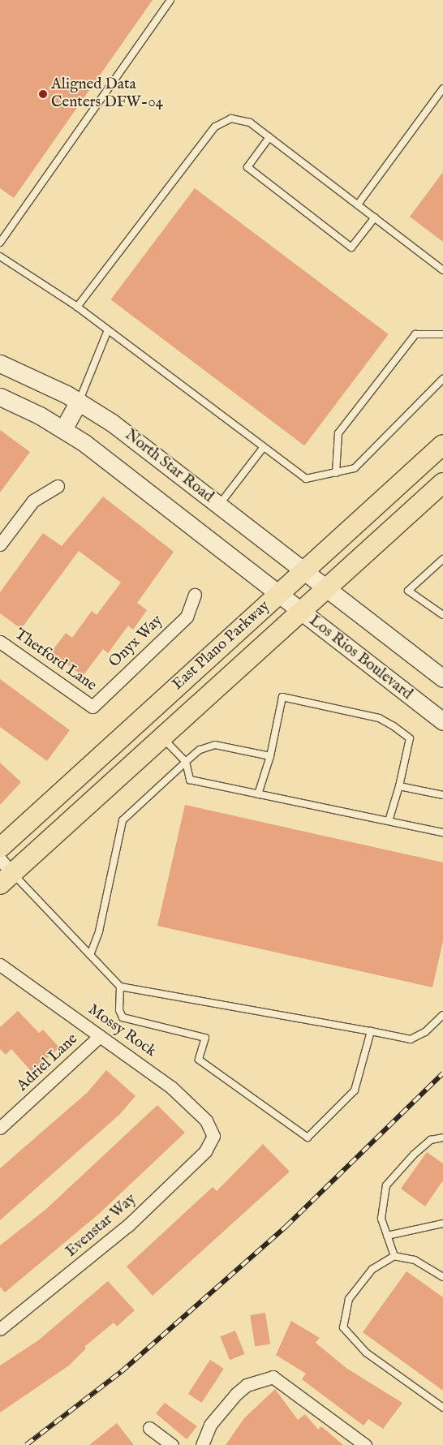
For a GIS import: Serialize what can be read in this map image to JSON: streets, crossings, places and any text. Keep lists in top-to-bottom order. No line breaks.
{"streets":{"main road":["North Star Road","East Plano Parkway","Los Rios Boulevard"],"street":["Onyx Way","Thetford Lane","Mossy Rock","Adriel Lane","Evenstar Way"]},"crossings":[["North Star Road","East Plano Parkway"],["Onyx Way","Thetford Lane"],["East Plano Parkway","Los Rios Boulevard"],["Mossy Rock","Adriel Lane"],["Mossy Rock","Evenstar Way"]],"places":["Aligned Data Centers DFW-04"]}
